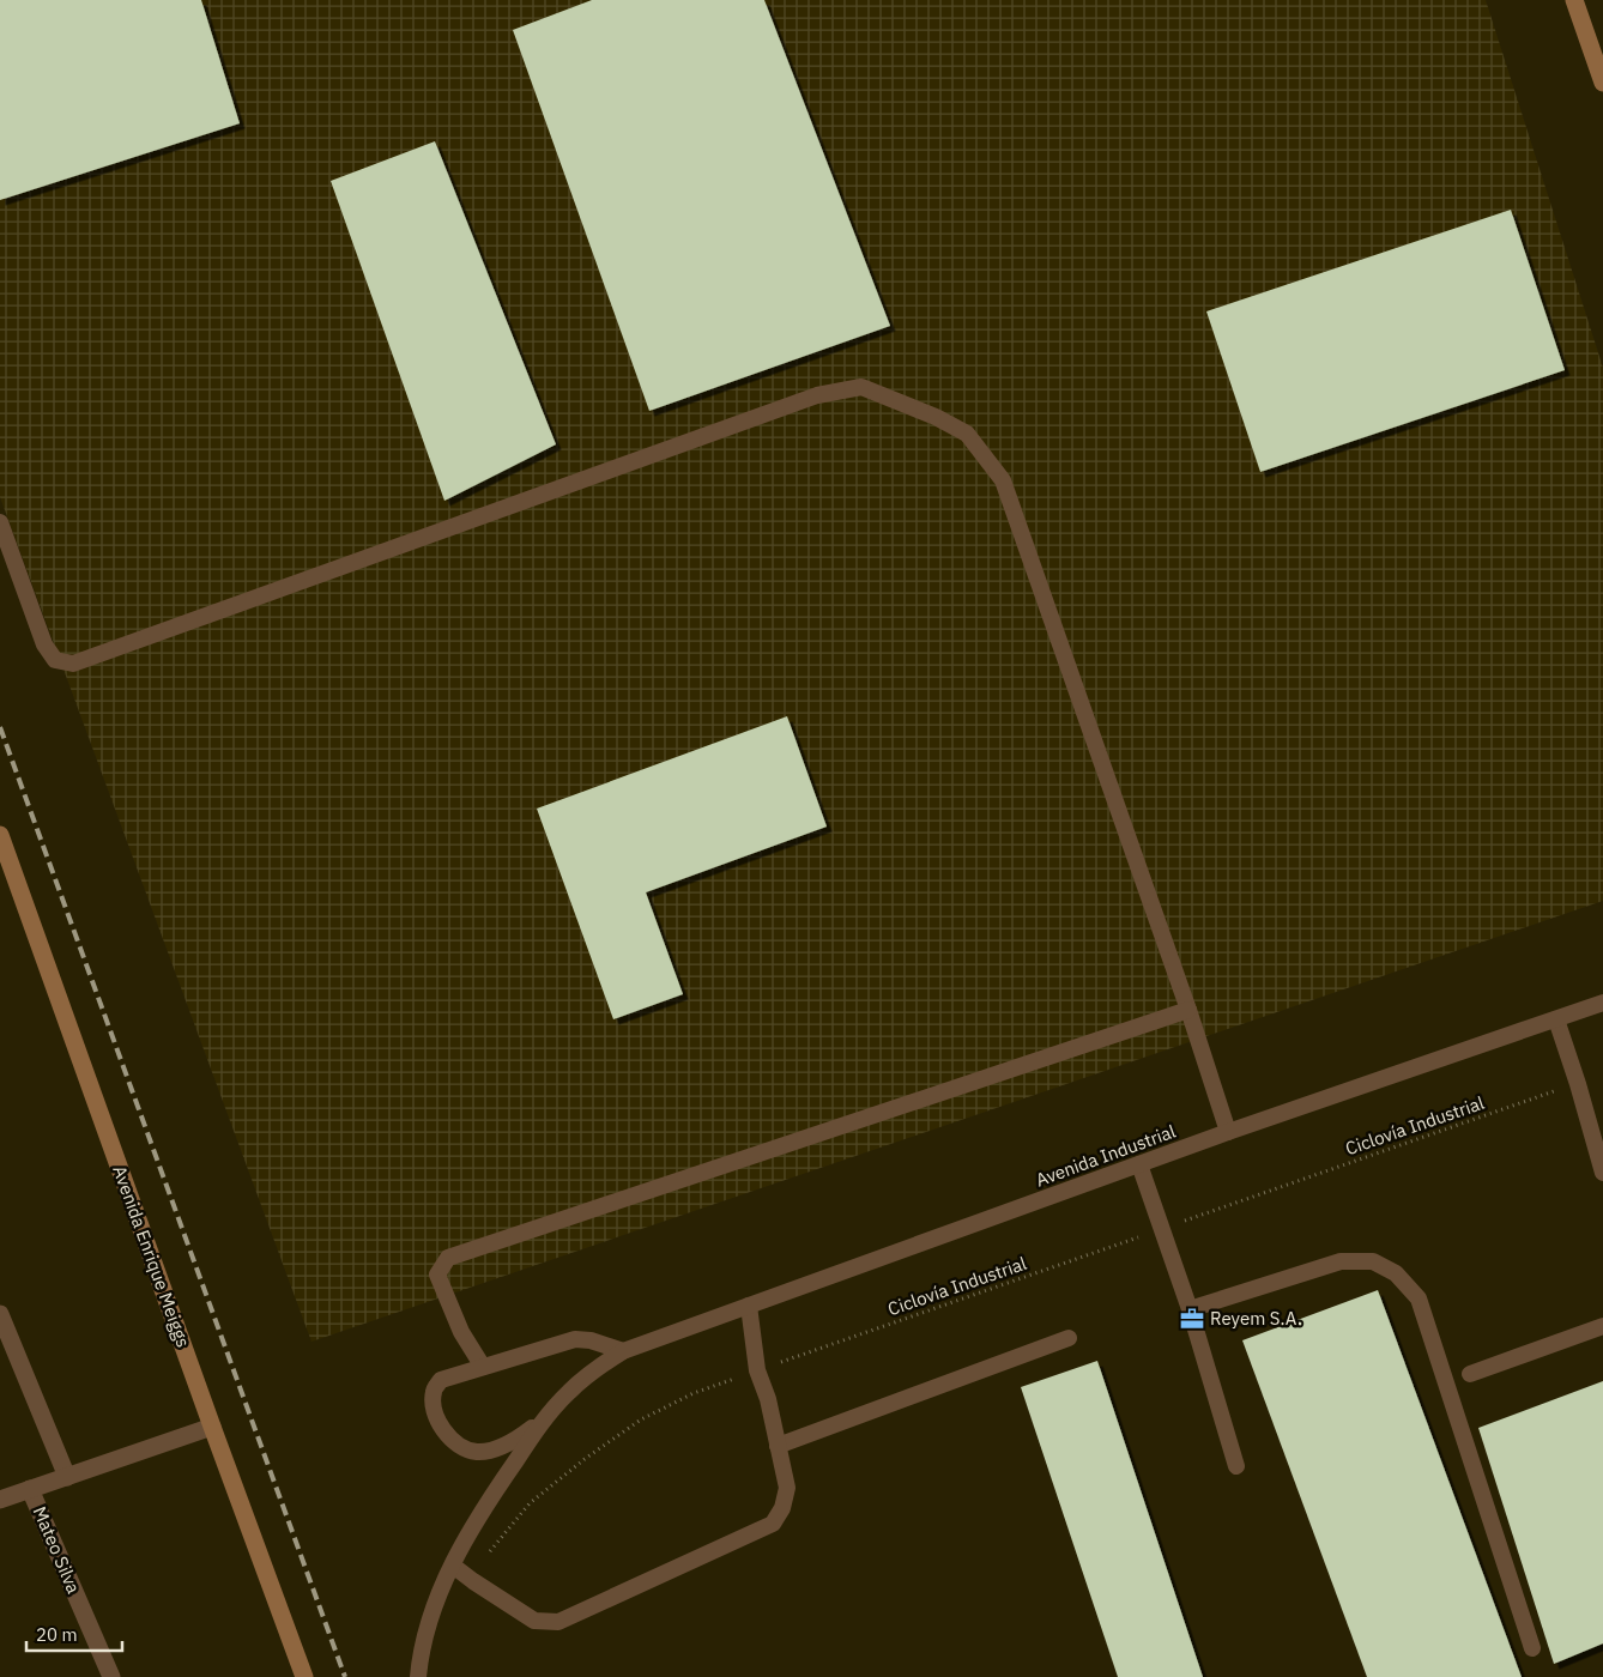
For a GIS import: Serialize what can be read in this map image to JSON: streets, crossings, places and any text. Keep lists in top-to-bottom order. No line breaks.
{"streets":{"street":["Avenida Enrique Meiggs","Mateo Silva"],"lane":["Avenida Industrial"],"path":["Ciclovía Industrial"]},"places":{"office":["Reyem S.A."]},"scale_bar":"20 m"}
